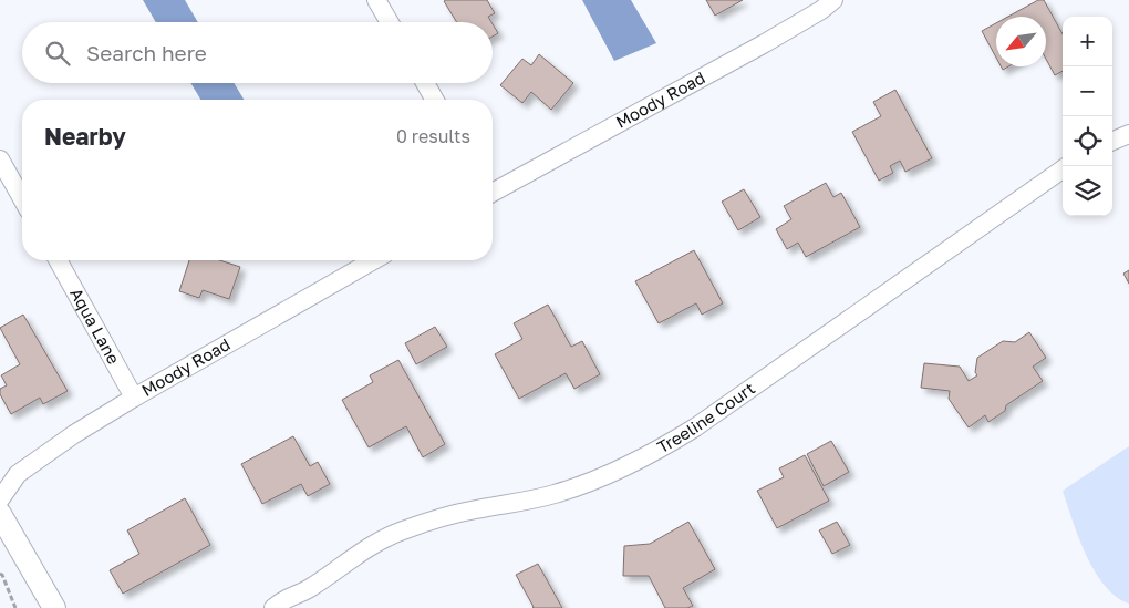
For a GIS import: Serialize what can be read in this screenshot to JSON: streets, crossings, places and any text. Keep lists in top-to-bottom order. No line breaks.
{"streets":{"street":["Moody Road","Aqua Lane","Treeline Court"]},"crossings":[["Moody Road","Aqua Lane"]],"north":"bottom left","page":{"map_buttons":["+","−"],"search":"Search here","heading":["Nearby","0 results"]}}
